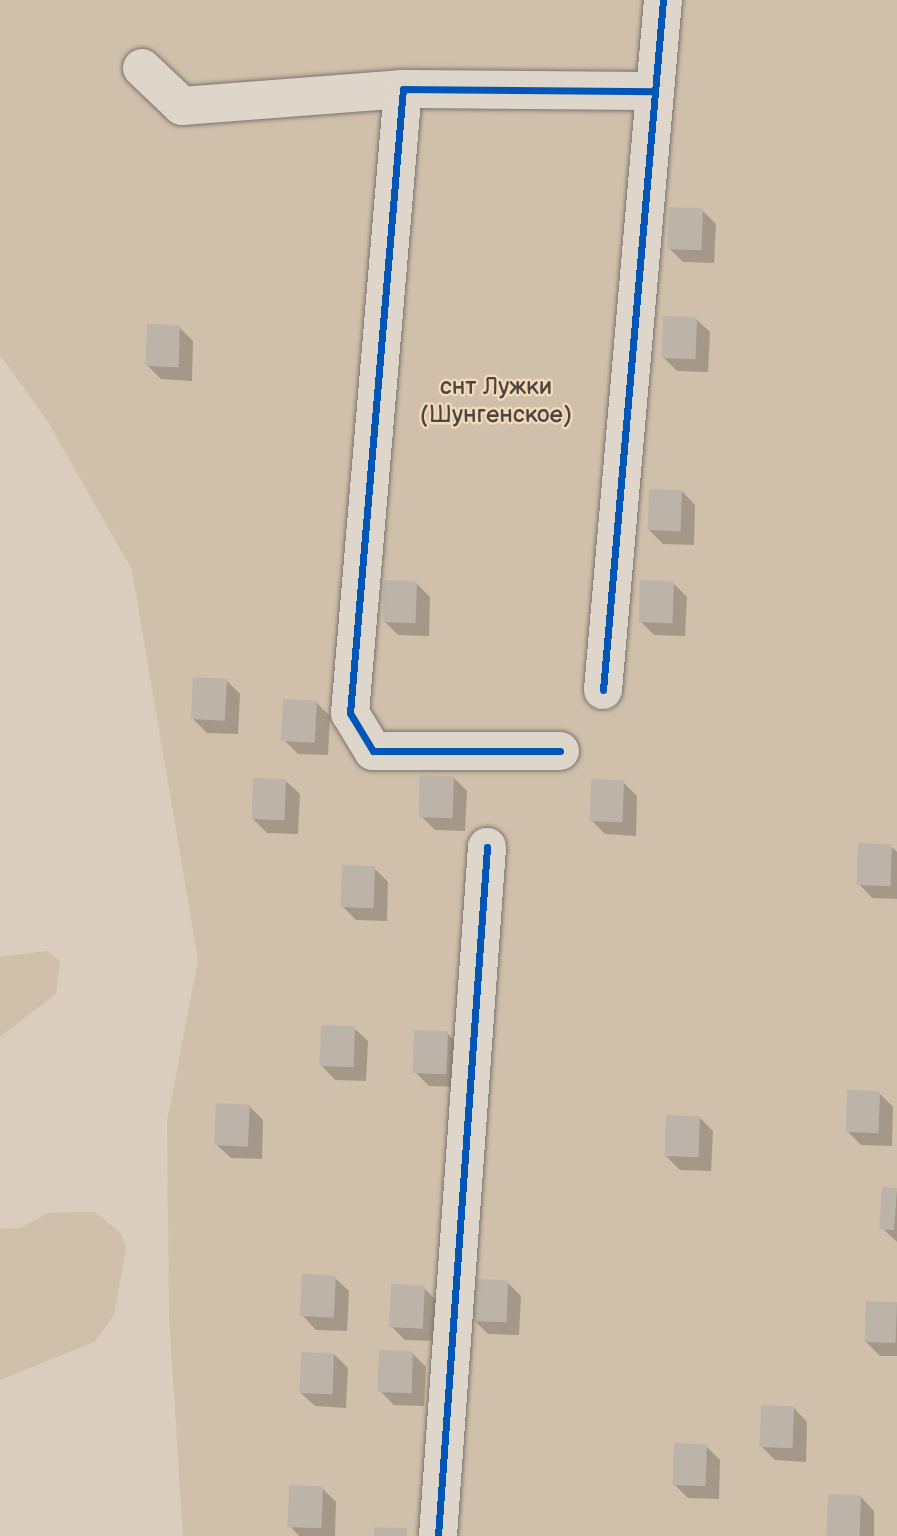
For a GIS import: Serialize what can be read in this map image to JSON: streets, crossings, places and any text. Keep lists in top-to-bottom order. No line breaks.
{"parks":["снт Лужки (Шунгенское)"]}
